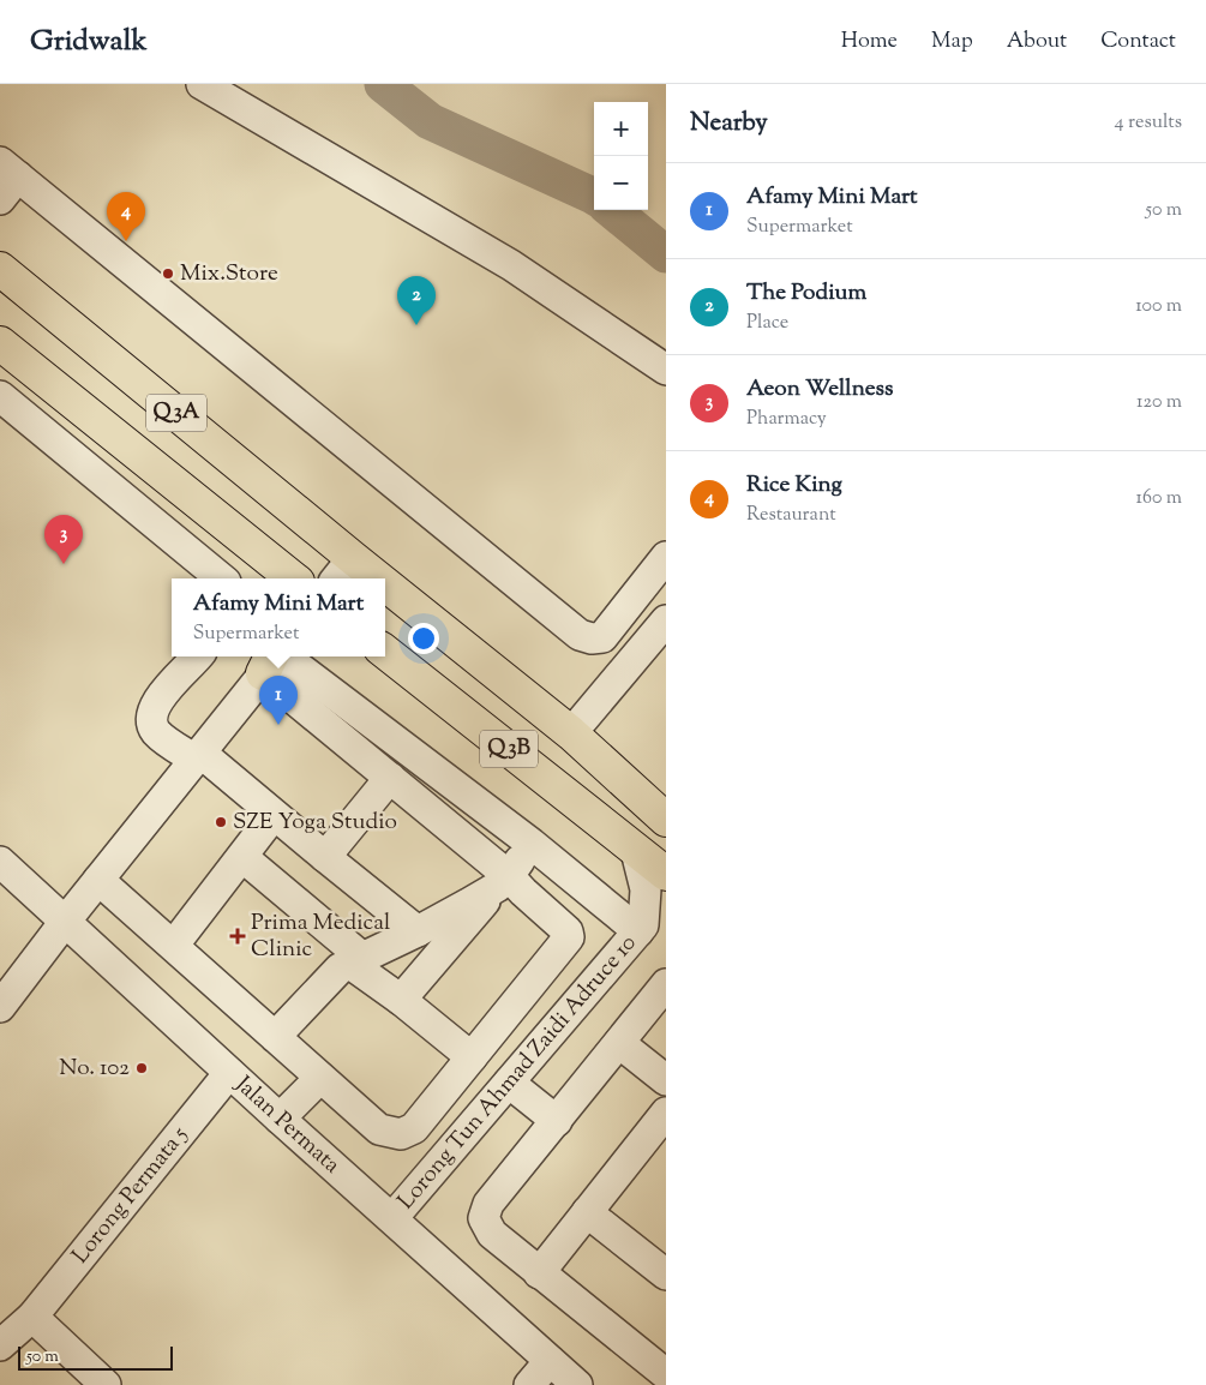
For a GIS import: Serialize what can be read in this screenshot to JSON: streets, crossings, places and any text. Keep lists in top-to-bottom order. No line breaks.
{"streets":{"main road":["Q3A","Q3B"],"street":["Lorong Tun Ahmad Zaidi Adruce 10","Jalan Permata","Lorong Permata 5"]},"crossings":[["Q3B","Lorong Tun Ahmad Zaidi Adruce 10"],["Lorong Tun Ahmad Zaidi Adruce 10","Jalan Permata"],["Jalan Permata","Lorong Permata 5"]],"places":{"other":["Mix.Store","SZE Yoga Studio","No. 102"],"health":["Prima Medical Clinic"]},"scale_bar":"50 m","page":{"header":"Gridwalk","nav":["Home","Map","About","Contact"],"heading":["Nearby","4 results"],"map_buttons":["+","−"],"list":[{"mark":"1","name":"Afamy Mini Mart","note":"Supermarket","value":"50 m"},{"mark":"2","name":"The Podium","note":"Place","value":"100 m"},{"mark":"3","name":"Aeon Wellness","note":"Pharmacy","value":"120 m"},{"mark":"4","name":"Rice King","note":"Restaurant","value":"160 m"}],"pins":["4","2","3","1"],"popup":["Afamy Mini Mart","Supermarket"],"scale":"50 m"}}
